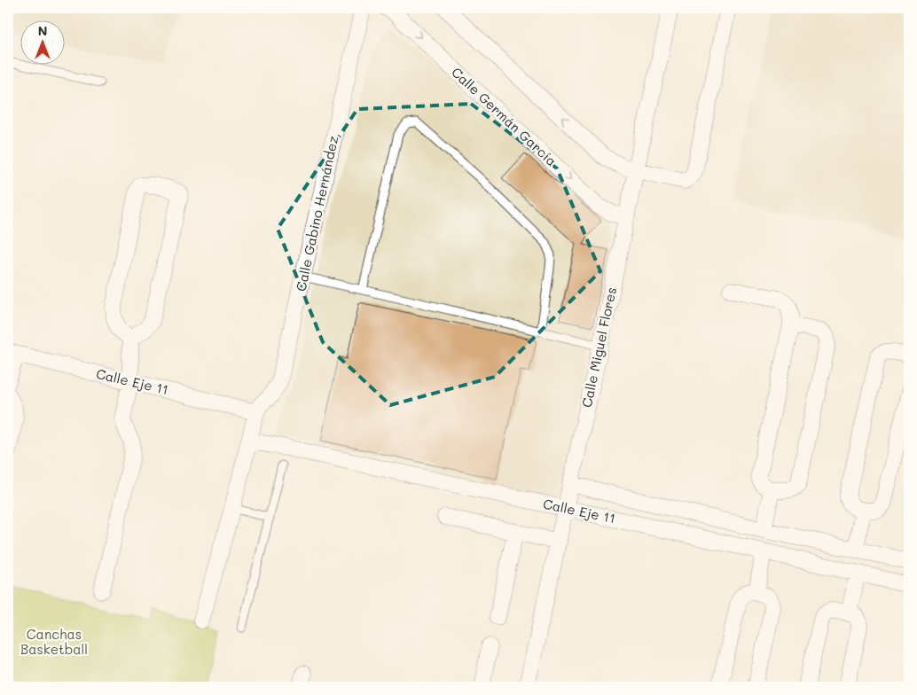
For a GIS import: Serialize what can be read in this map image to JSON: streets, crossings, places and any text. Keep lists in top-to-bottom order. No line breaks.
{"streets":{"street":["Calle Germán García","Calle Gabino Hernández","Calle Miguel Flores","Calle Eje 11"]},"crossings":[["Calle Germán García","Calle Miguel Flores"],["Calle Gabino Hernández","Calle Eje 11"],["Calle Miguel Flores","Calle Eje 11"]],"parks":["Canchas Basketball"],"north":"top"}
